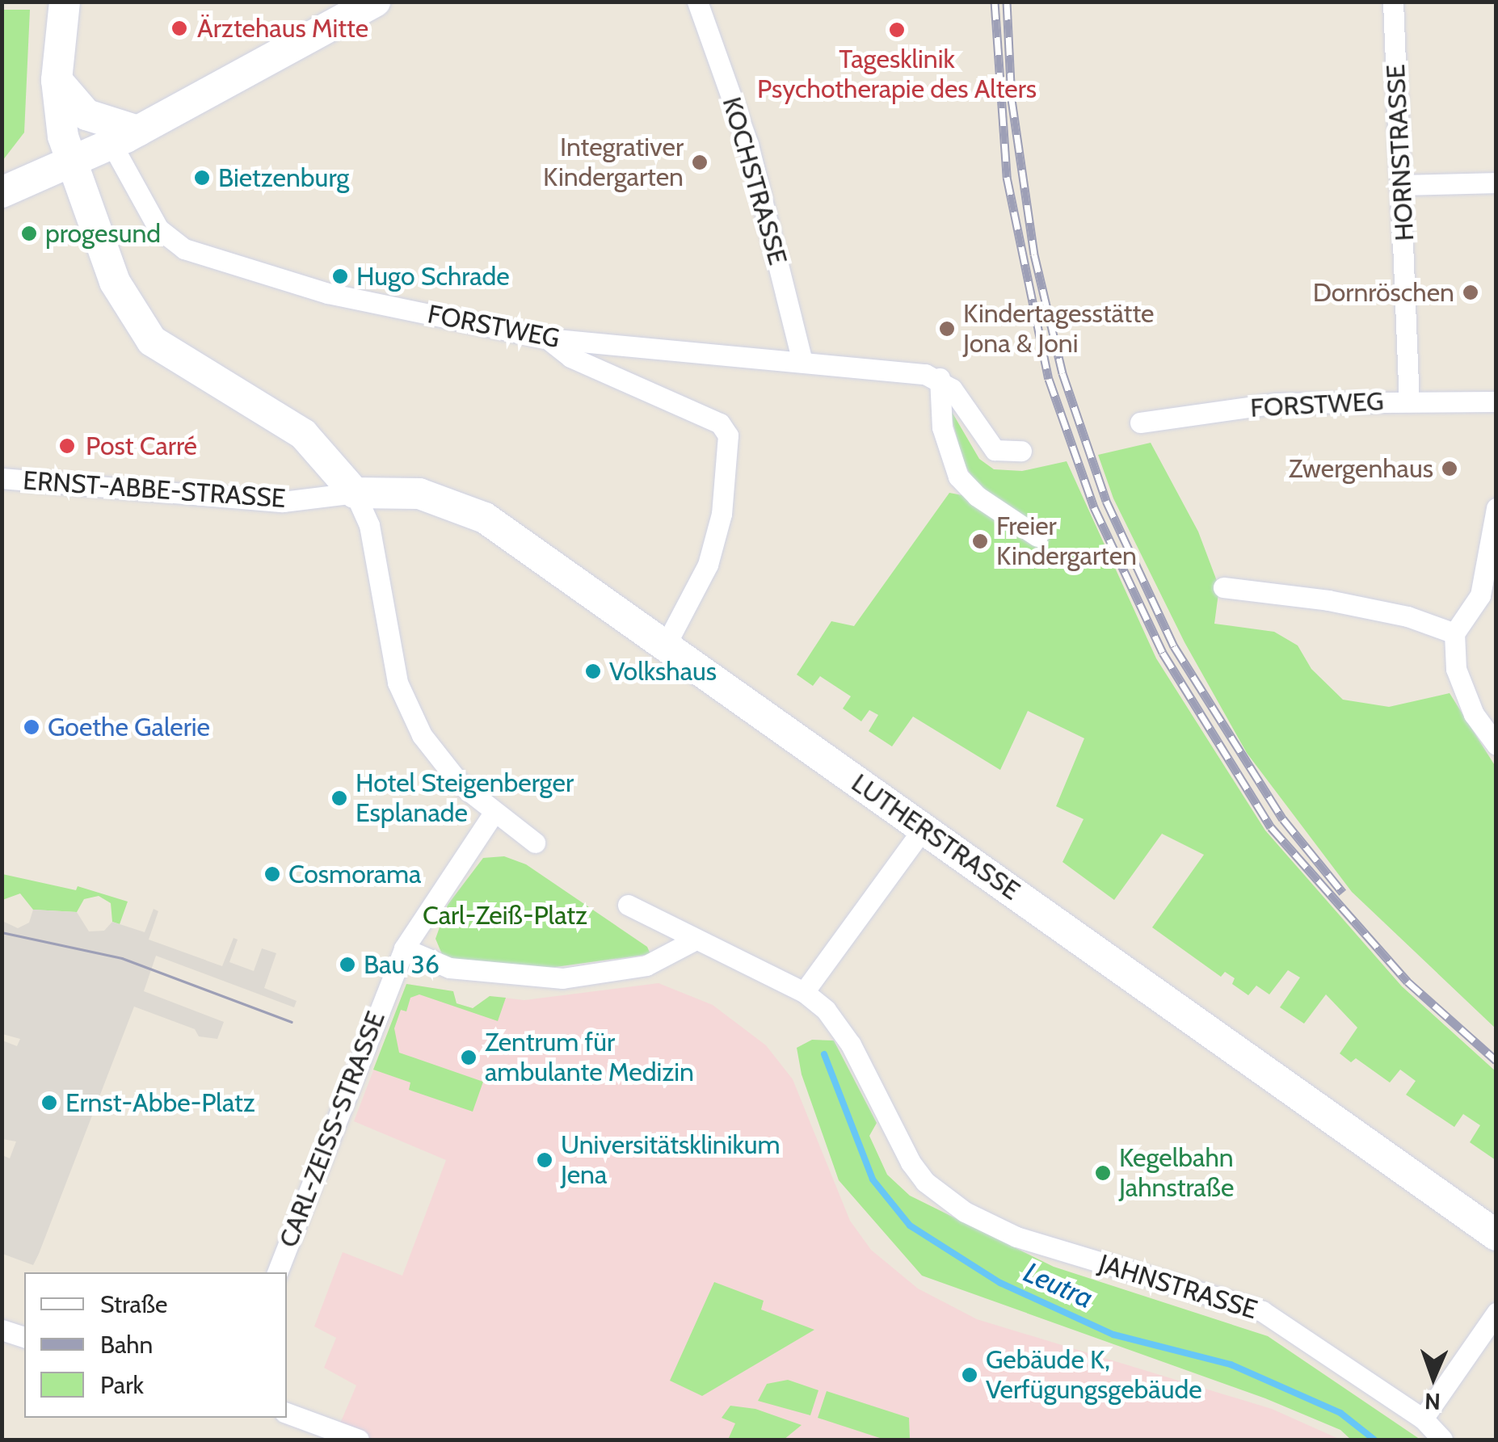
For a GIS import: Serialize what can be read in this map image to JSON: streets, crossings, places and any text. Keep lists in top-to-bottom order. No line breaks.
{"streets":{"street":["HORNSTRASSE","KOCHSTRASSE","FORSTWEG","ERNST-ABBE-STRASSE","LUTHERSTRASSE","CARL-ZEISS-STRASSE","JAHNSTRASSE"]},"crossings":[["HORNSTRASSE","FORSTWEG"],["KOCHSTRASSE","FORSTWEG"],["ERNST-ABBE-STRASSE","LUTHERSTRASSE"]],"water":["Leutra"],"parks":["Carl-Zeiß-Platz"],"places":["Ärztehaus Mitte","Tagesklinik Psychotherapie des Alters","Integrativer Kindergarten","Bietzenburg","progesund","Hugo Schrade","Dornröschen","Kindertagesstätte Jona & Joni","Post Carré","Zwergenhaus","Freier Kindergarten","Volkshaus","Goethe Galerie","Hotel Steigenberger Esplanade","Cosmorama","Bau 36","Zentrum für ambulante Medizin","Ernst-Abbe-Platz","Universitätsklinikum Jena","Kegelbahn Jahnstraße","Gebäude K, Verfügungsgebäude"],"legend":["Straße","Bahn","Park"],"north":"bottom"}
